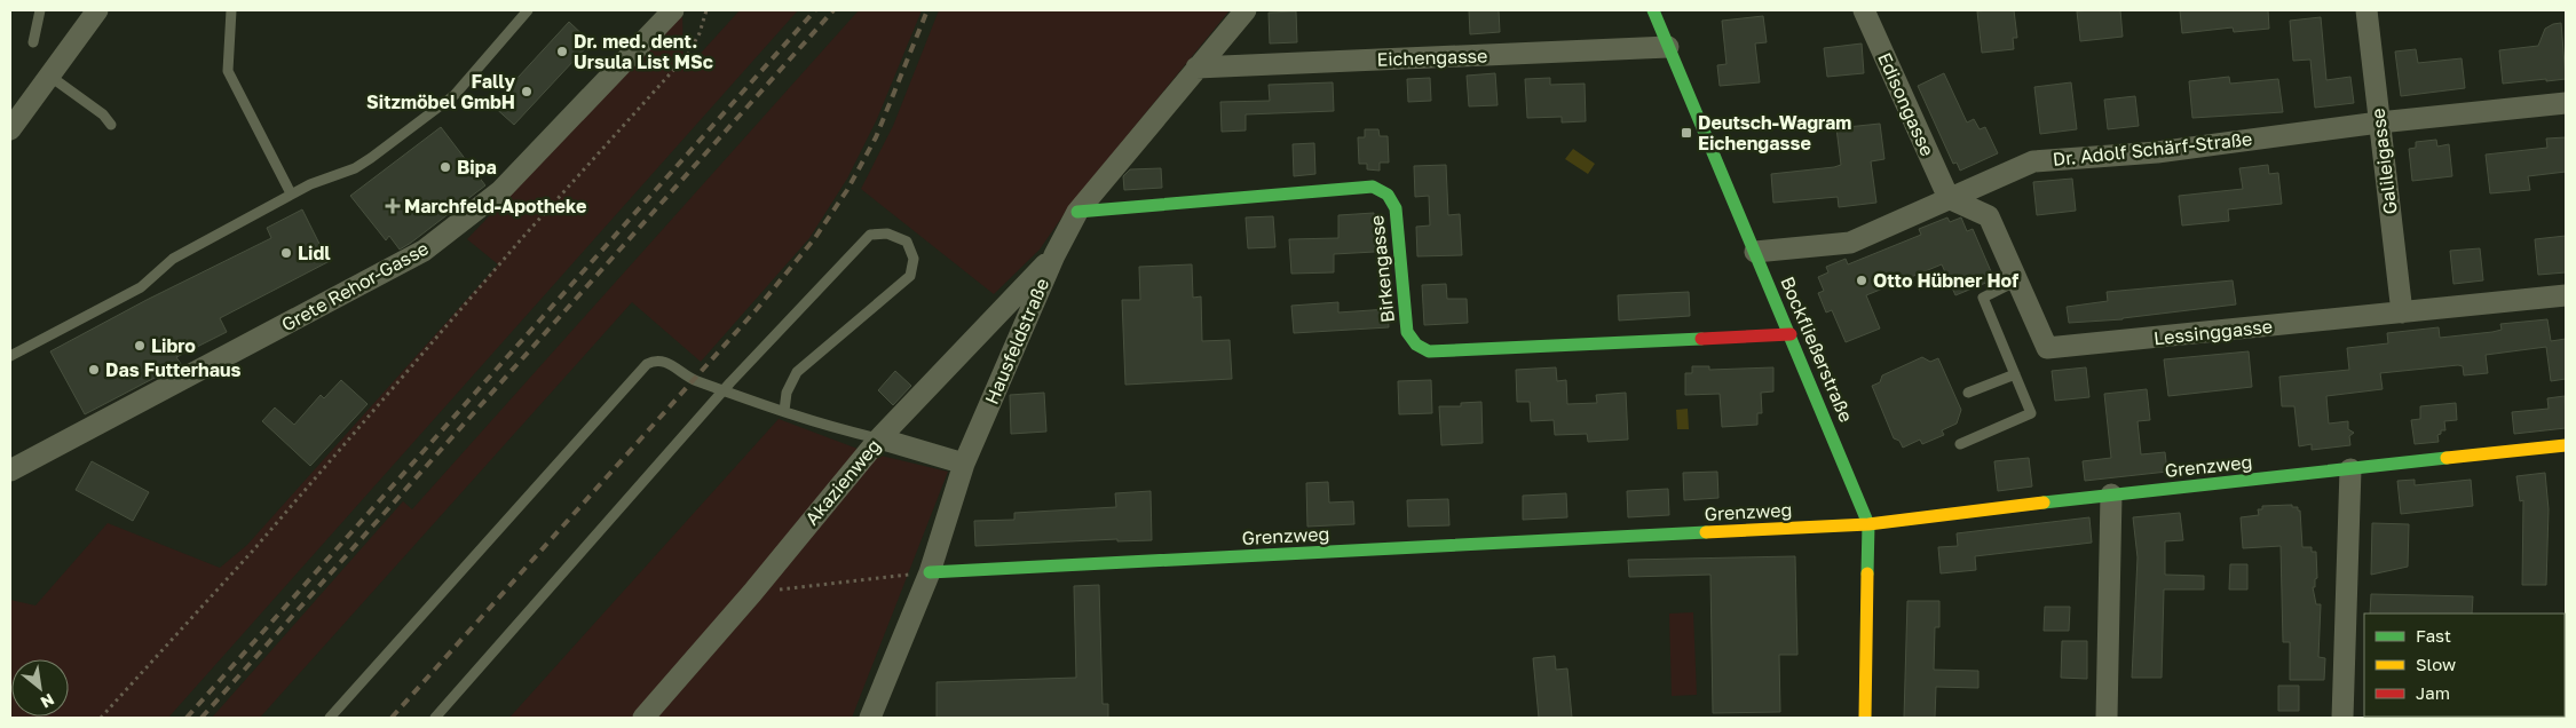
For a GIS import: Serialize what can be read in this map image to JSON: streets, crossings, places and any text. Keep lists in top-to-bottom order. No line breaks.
{"streets":{"street":["Eichengasse","Edisongasse","Dr. Adolf Schärf-Straße","Galileigasse","Birkengasse","Grete Rehor-Gasse","Lessinggasse","Hausfeldstraße","Bockfließerstraße","Grenzweg","Akazienweg"]},"crossings":[["Eichengasse","Hausfeldstraße"],["Eichengasse","Bockfließerstraße"],["Edisongasse","Dr. Adolf Schärf-Straße"],["Edisongasse","Lessinggasse"],["Dr. Adolf Schärf-Straße","Galileigasse"],["Dr. Adolf Schärf-Straße","Lessinggasse"],["Dr. Adolf Schärf-Straße","Bockfließerstraße"],["Galileigasse","Lessinggasse"],["Birkengasse","Hausfeldstraße"],["Birkengasse","Bockfließerstraße"],["Hausfeldstraße","Grenzweg"],["Hausfeldstraße","Akazienweg"],["Bockfließerstraße","Grenzweg"]],"places":{"other":["Dr. med. dent. Ursula List MSc","Fally Sitzmöbel GmbH","Bipa","Lidl","Otto Hübner Hof","Libro","Das Futterhaus"],"transit":["Deutsch-Wagram Eichengasse"],"health":["Marchfeld-Apotheke"]},"legend":["Fast","Slow","Jam"],"north":"bottom right"}
